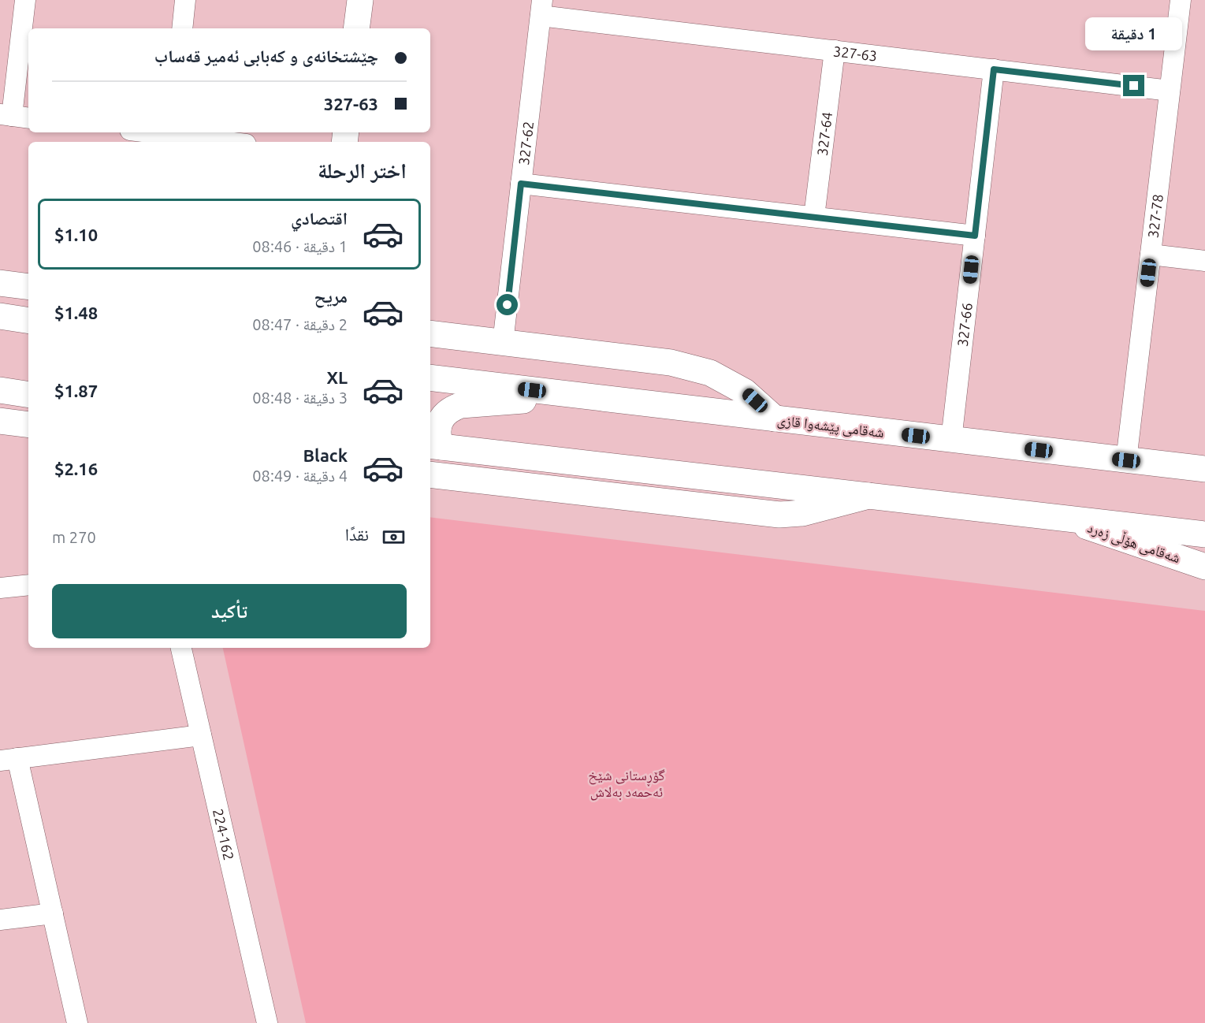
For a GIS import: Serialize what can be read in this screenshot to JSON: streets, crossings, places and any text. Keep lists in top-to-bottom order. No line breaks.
{"streets":{"main road":["شەقامی پێشەوا قازی","شەقامی هۆڵی زەرد"],"street":["327-63","327-64","327-62","327-78","327-66","224-162"]},"crossings":[["327-63","327-64"],["327-63","327-62"],["327-63","327-78"],["327-63","327-66"],["327-78","شەقامی پێشەوا قازی"],["327-66","شەقامی پێشەوا قازی"]],"parks":["گۆڕستانی شێخ ئەحمەد بەلاش"],"page":{"bubble":"1 دقيقة","banner":["چێشتخانەی و کەبابی ئەمیر قەساب","327-63"],"heading":"اختر الرحلة","list":[{"name":"اقتصادي","note":"1 دقيقة · 08:46","value":"$1.10"},{"name":"مريح","note":"2 دقيقة · 08:47","value":"$1.48"},{"name":"XL","note":"3 دقيقة · 08:48","value":"$1.87"},{"name":"Black","note":"4 دقيقة · 08:49","value":"$2.16"}],"pay":["نقدًا","270 m"],"buttons":"تأكيد"}}
